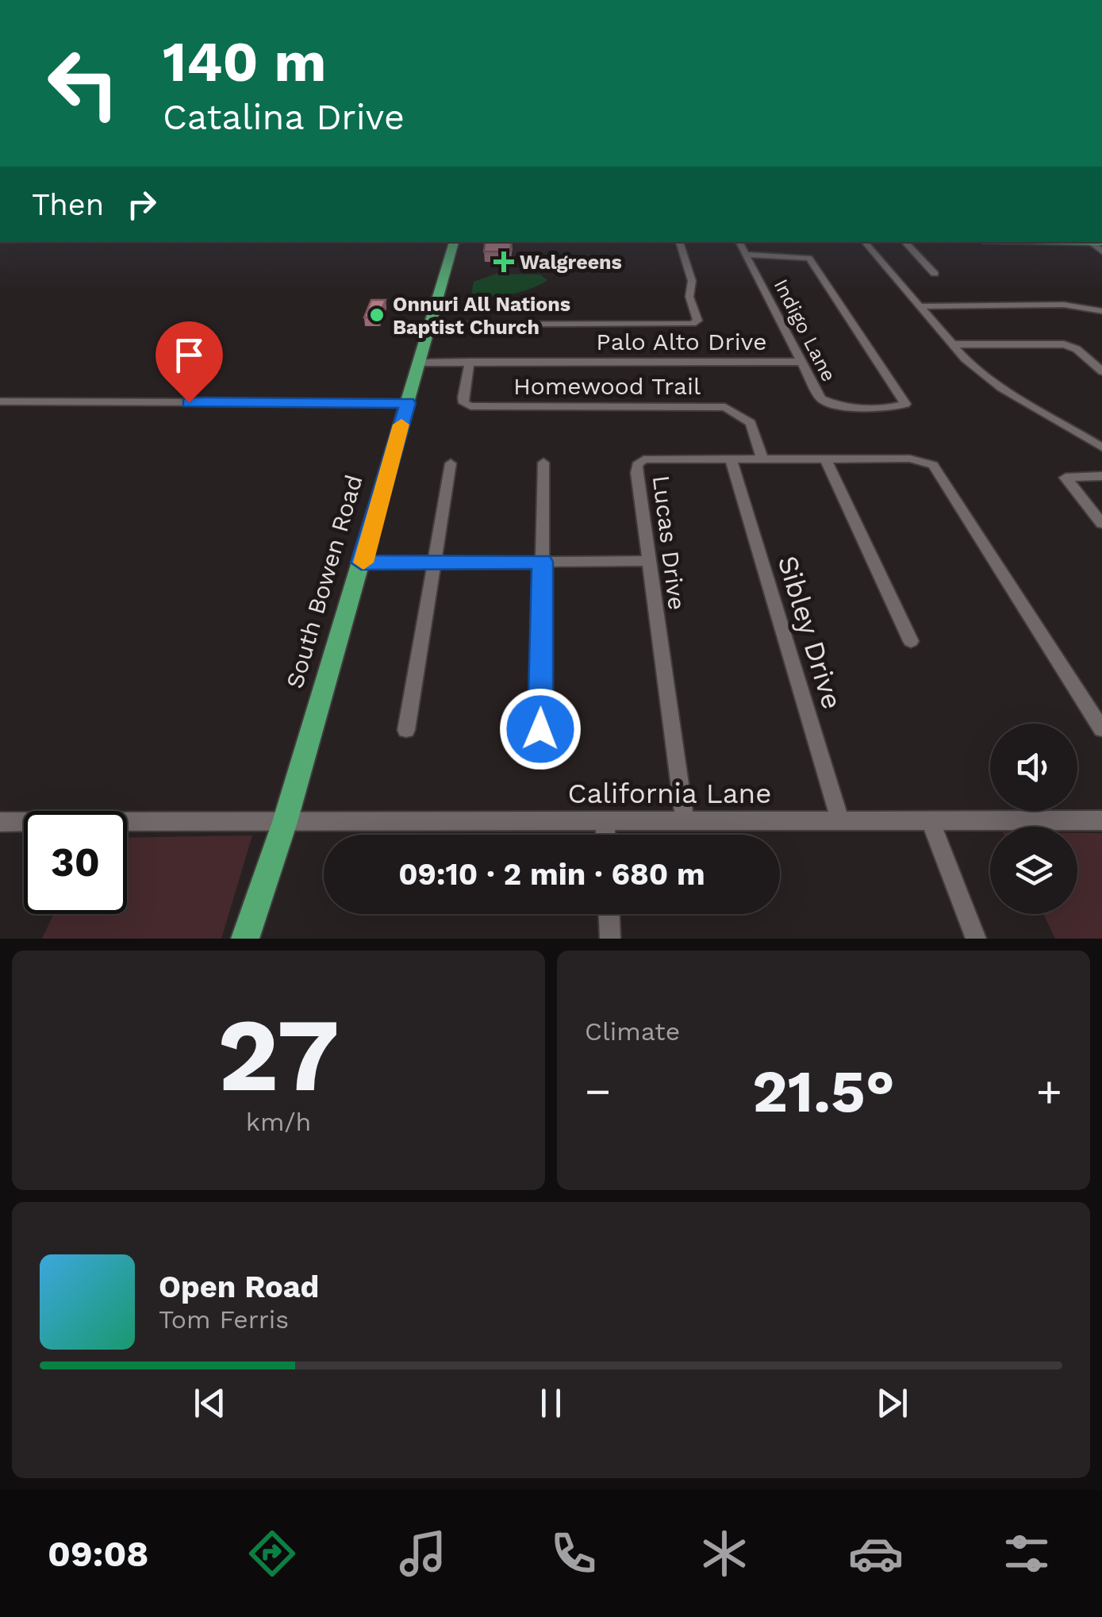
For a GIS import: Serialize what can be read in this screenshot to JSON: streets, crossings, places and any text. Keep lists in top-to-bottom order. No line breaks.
{"streets":{"main road":["South Bowen Road"],"street":["Indigo Lane","Palo Alto Drive","Homewood Trail","Lucas Drive","Sibley Drive","California Lane"]},"crossings":[["Indigo Lane","Palo Alto Drive"],["Palo Alto Drive","Homewood Trail"],["Palo Alto Drive","South Bowen Road"],["Homewood Trail","Lucas Drive"],["Lucas Drive","Sibley Drive"],["Lucas Drive","California Lane"],["South Bowen Road","California Lane"],["Sibley Drive","California Lane"]],"places":{"health":["Walgreens"],"other":["Onnuri All Nations Baptist Church"]},"page":{"turn":["140 m","Catalina Drive"],"then":"Then","limit":"30","trip":"09:10 · 2 min · 680 m","tile":[["27","km/h"],"Climate"],"heat":["−","21.5°","+"],"song":["Open Road","Tom Ferris"],"tabs":"09:08"}}
